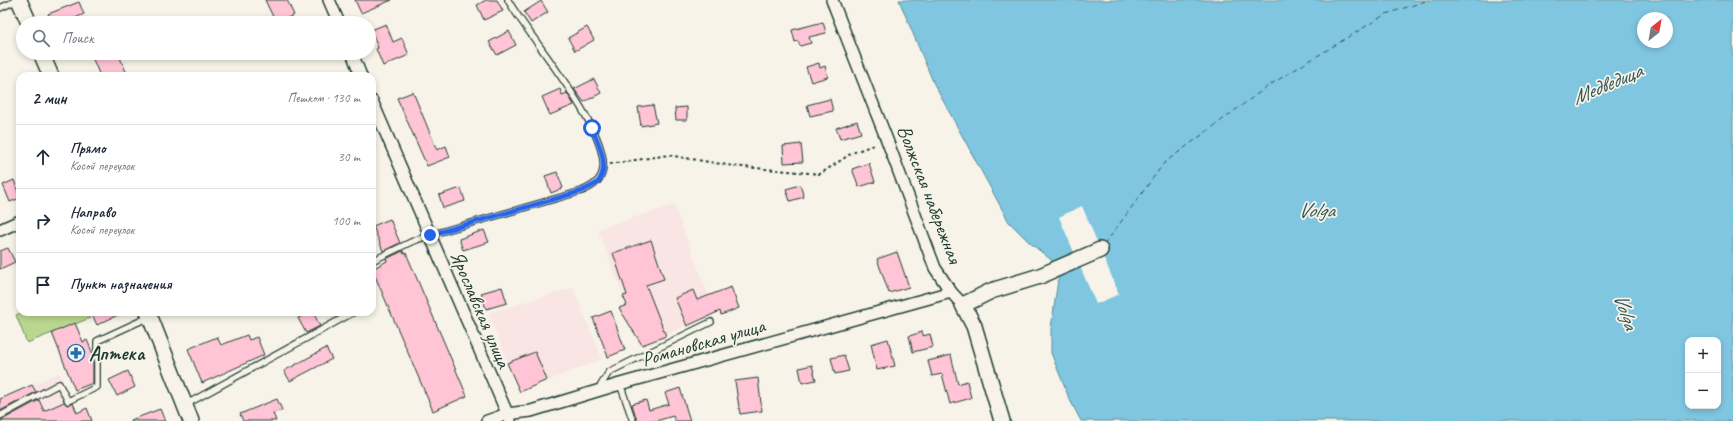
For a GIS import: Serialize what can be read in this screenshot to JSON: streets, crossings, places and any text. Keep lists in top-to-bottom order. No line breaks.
{"streets":{"street":["Волжская набережная","Ярославская улица","Романовская улица"]},"crossings":[["Волжская набережная","Романовская улица"],["Ярославская улица","Романовская улица"]],"water":["Медведица","Volga"],"places":{"pharmacy":["Аптека"]},"north":"top right","page":{"search":"Поиск","heading":["2 мин","Пешком · 130 m"],"list":[["Прямо","Косой переулок","30 m"],["Направо","Косой переулок","100 m"],"Пункт назначения"],"map_buttons":["+","−"]}}
